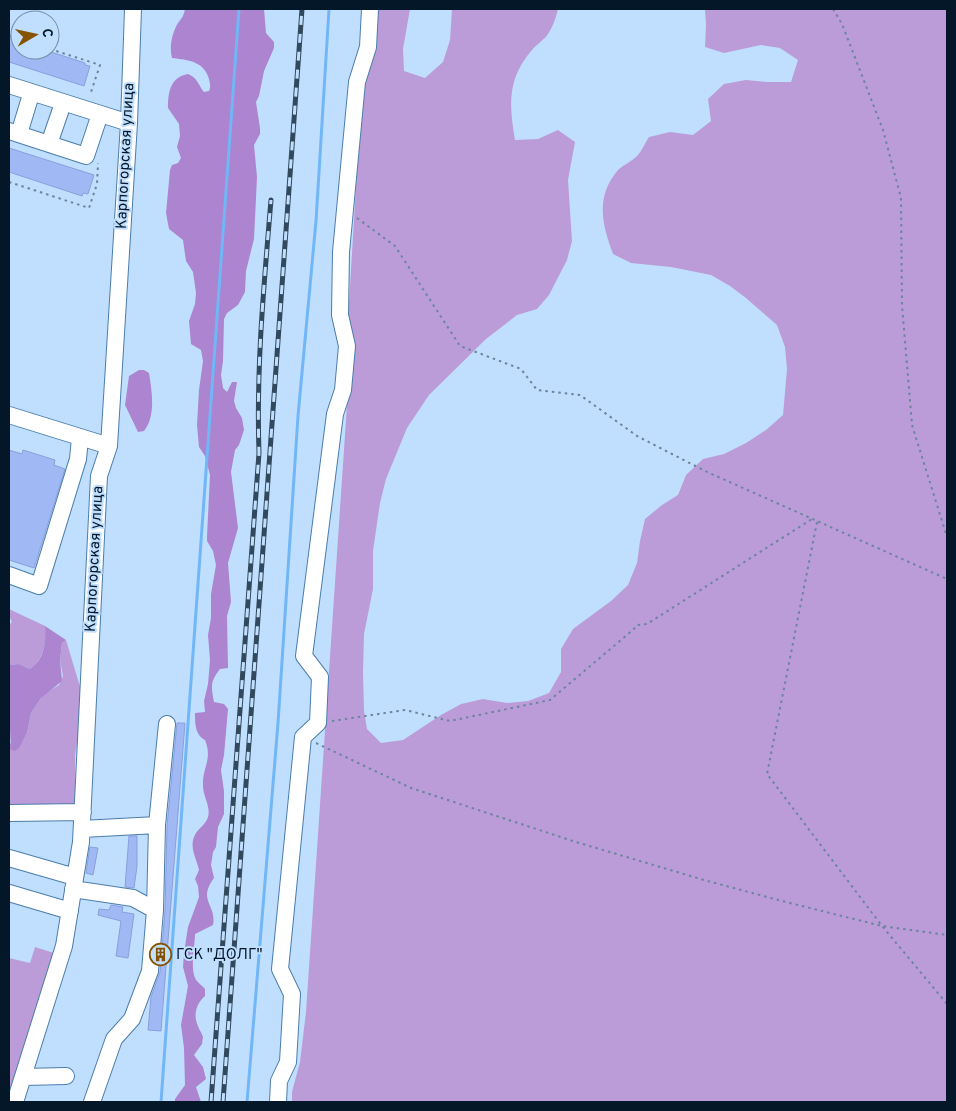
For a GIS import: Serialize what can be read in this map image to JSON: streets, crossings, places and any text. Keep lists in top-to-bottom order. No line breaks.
{"streets":{"street":["Карпогорская улица"]},"places":{"building":["ГСК \"ДОЛГ\""]},"north":"right"}
